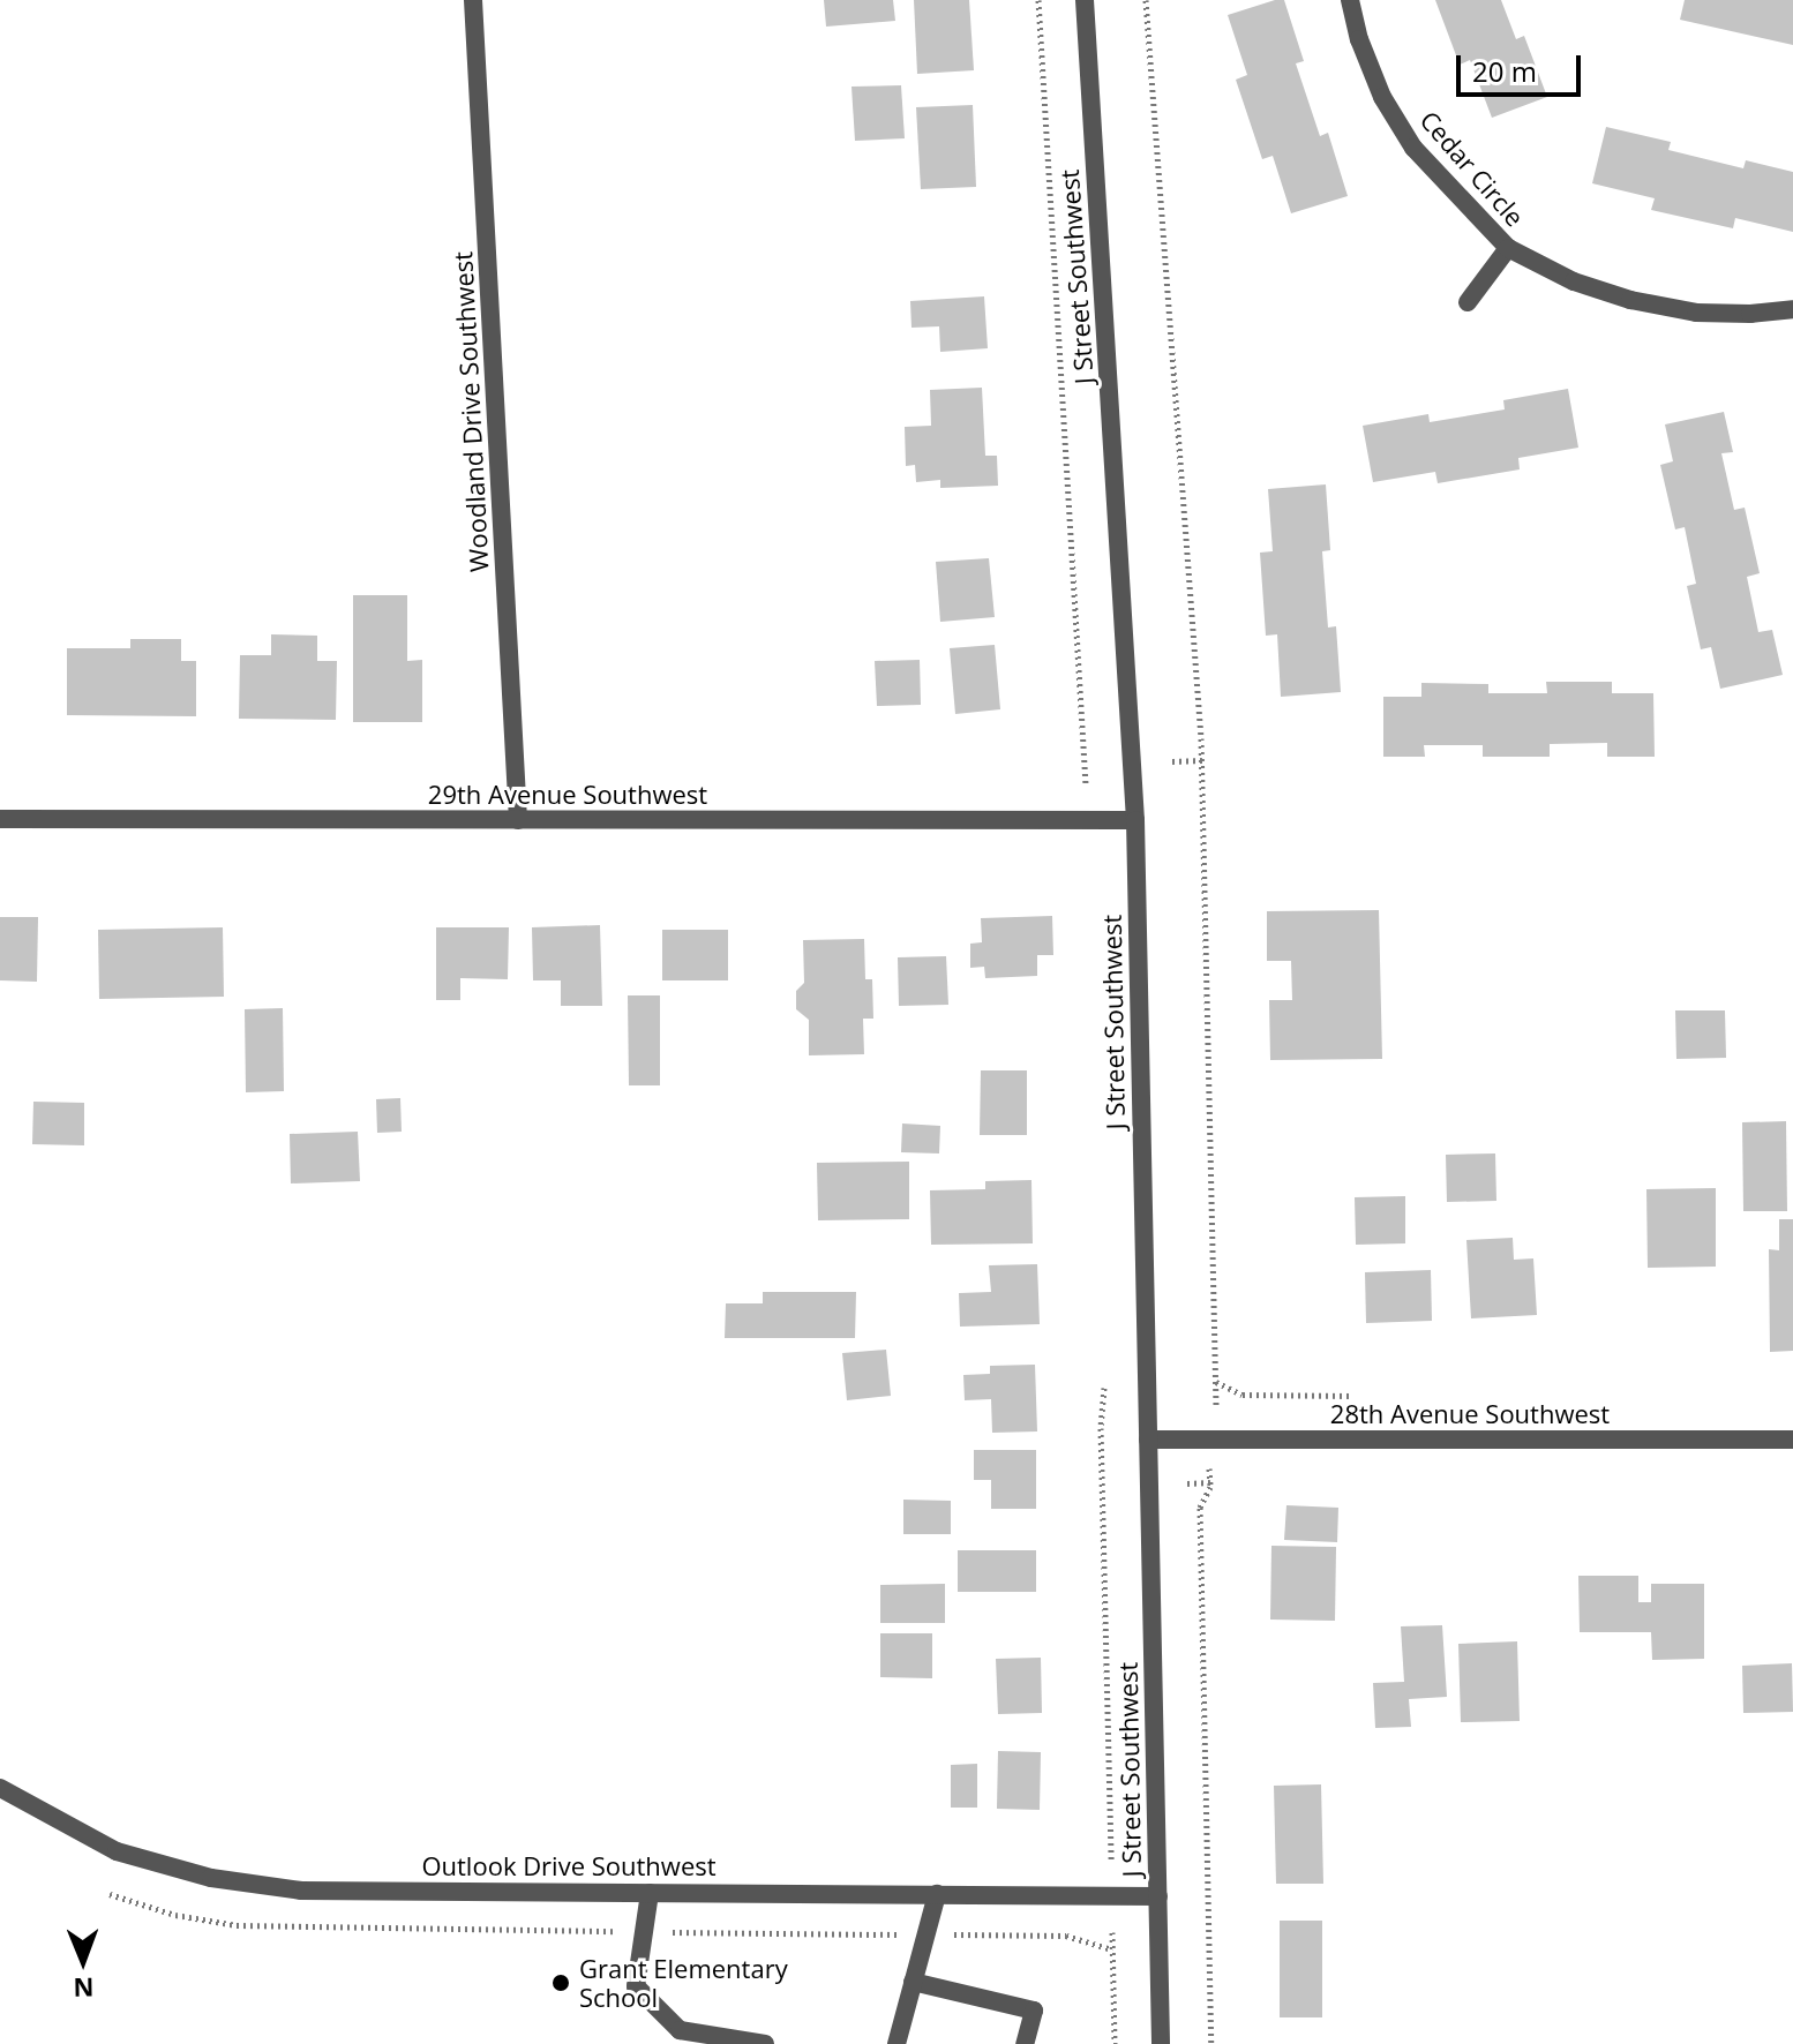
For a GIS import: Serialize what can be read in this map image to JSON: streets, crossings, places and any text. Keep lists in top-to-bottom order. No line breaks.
{"streets":{"street":["Cedar Circle","J Street Southwest","Woodland Drive Southwest","29th Avenue Southwest","28th Avenue Southwest","Outlook Drive Southwest"]},"crossings":[["J Street Southwest","29th Avenue Southwest"],["J Street Southwest","28th Avenue Southwest"],["J Street Southwest","Outlook Drive Southwest"],["Woodland Drive Southwest","29th Avenue Southwest"]],"places":["Grant Elementary School"],"scale_bar":"20 m","north":"bottom"}
